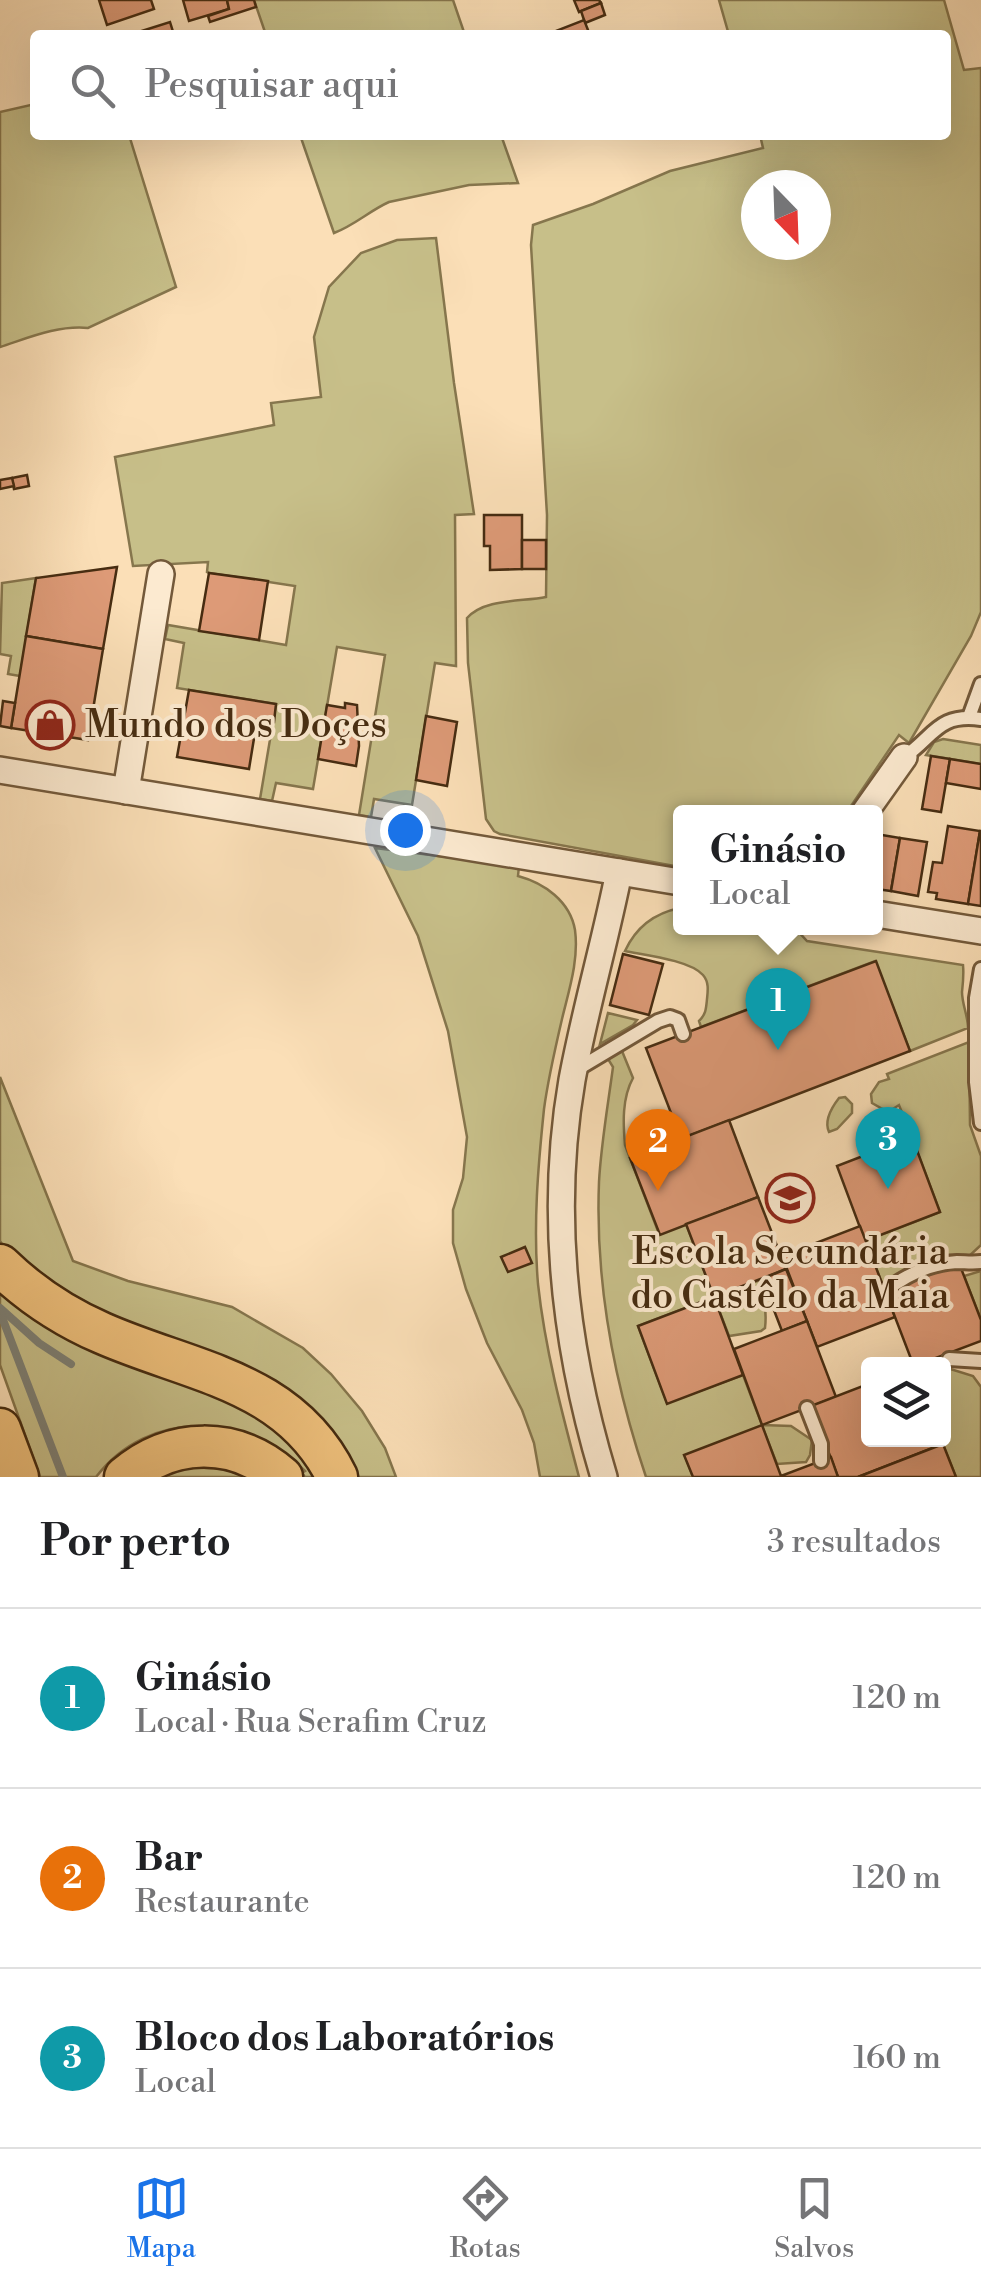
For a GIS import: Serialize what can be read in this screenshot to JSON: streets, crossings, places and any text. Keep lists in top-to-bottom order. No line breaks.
{"places":{"shop":["Mundo dos Doçes"],"school or university":["Escola Secundária do Castêlo da Maia"]},"north":"bottom right","page":{"search":"Pesquisar aqui","popup":["Ginásio","Local"],"pins":["1","3","2"],"heading":["Por perto","3 resultados"],"list":[{"mark":"1","name":"Ginásio","note":"Local · Rua Serafim Cruz","value":"120 m"},{"mark":"2","name":"Bar","note":"Restaurante","value":"120 m"},{"mark":"3","name":"Bloco dos Laboratórios","note":"Local","value":"160 m"}],"nav":["Mapa","Rotas","Salvos"]}}
